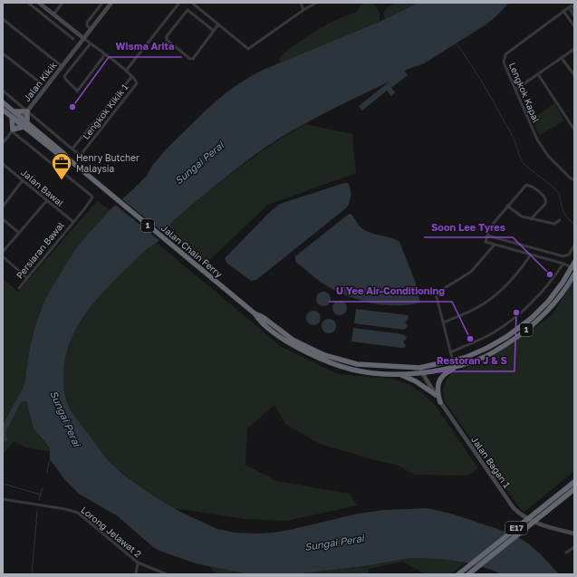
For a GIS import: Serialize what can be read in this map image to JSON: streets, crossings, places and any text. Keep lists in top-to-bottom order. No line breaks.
{"streets":{"highway":["1","Jalan Chain Ferry","E17"],"street":["Jalan Kikik","Lengkok Kapal","Lengkok Kikik 1","Jalan Bawal","Persiaran Bawal","Jalan Bagan 1","Lorong Jelawat 2"]},"crossings":[["Jalan Kikik","Lengkok Kikik 1"],["Jalan Kikik","Jalan Chain Ferry"],["Jalan Bawal","Persiaran Bawal"],["Jalan Chain Ferry","Jalan Bagan 1"]],"water":["Sungai Perai"],"places":{"other":["Wisma Arita","Soon Lee Tyres","Restoran J & S","U Yee Air-Conditioning"],"office":["Henry Butcher Malaysia"]}}
